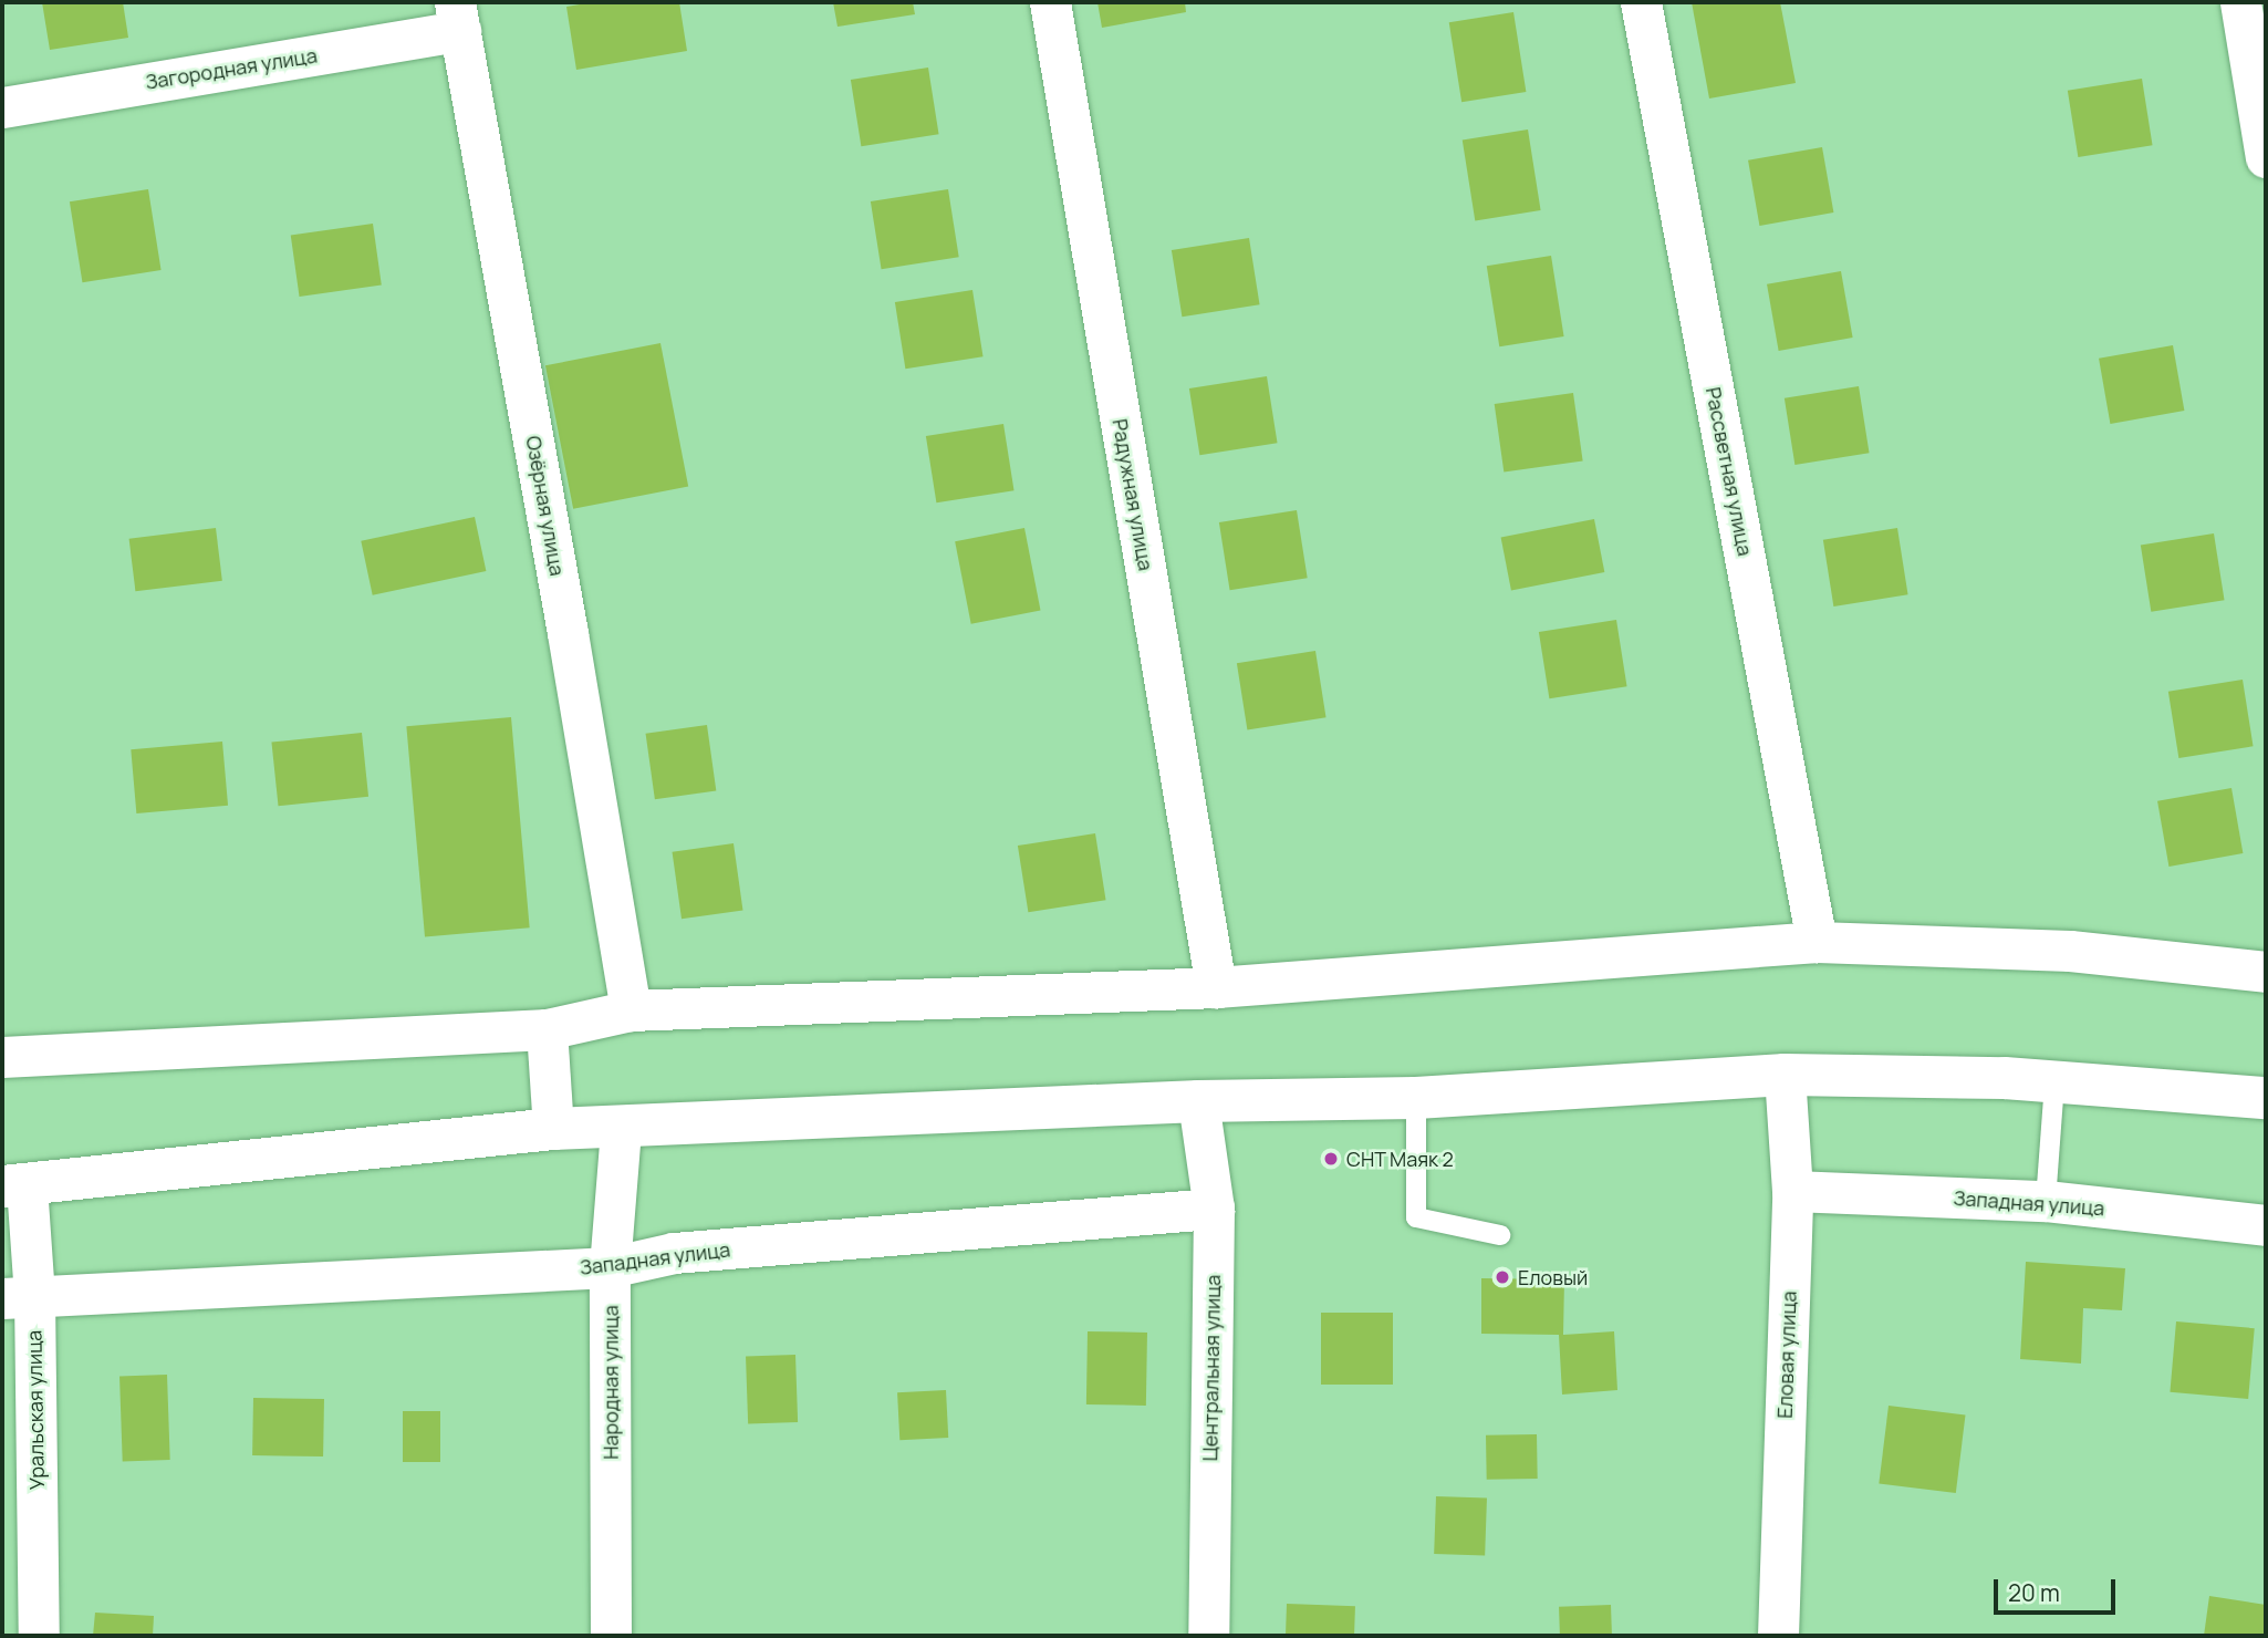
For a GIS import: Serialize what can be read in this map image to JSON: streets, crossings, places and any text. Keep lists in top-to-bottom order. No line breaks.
{"streets":{"street":["Загородная улица","Рассветная улица","Радужная улица","Озёрная улица","Западная улица","Еловая улица","Центральная улица","Народная улица","Уральская улица"]},"crossings":[["Загородная улица","Озёрная улица"],["Западная улица","Еловая улица"],["Западная улица","Центральная улица"],["Западная улица","Народная улица"],["Западная улица","Уральская улица"]],"places":["СНТ Маяк 2","Еловый"],"scale_bar":"20 m"}
